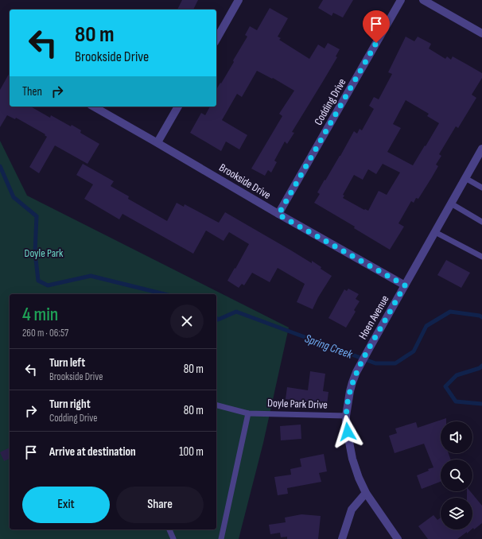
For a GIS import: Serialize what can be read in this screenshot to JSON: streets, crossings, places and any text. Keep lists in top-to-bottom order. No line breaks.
{"streets":{"street":["Codding Drive","Brookside Drive","Hoen Avenue"],"lane":["Doyle Park Drive"]},"crossings":[["Codding Drive","Brookside Drive"],["Brookside Drive","Hoen Avenue"],["Hoen Avenue","Doyle Park Drive"]],"water":["Spring Creek"],"parks":["Doyle Park"],"page":{"turn":["80 m","Brookside Drive"],"then":"Then","heading":["4 min","260 m · 06:57"],"list":[{"name":"Turn left","note":"Brookside Drive","value":"80 m"},{"name":"Turn right","note":"Codding Drive","value":"80 m"},{"name":"Arrive at destination","value":"100 m"}],"buttons":["Exit","Share"]}}
